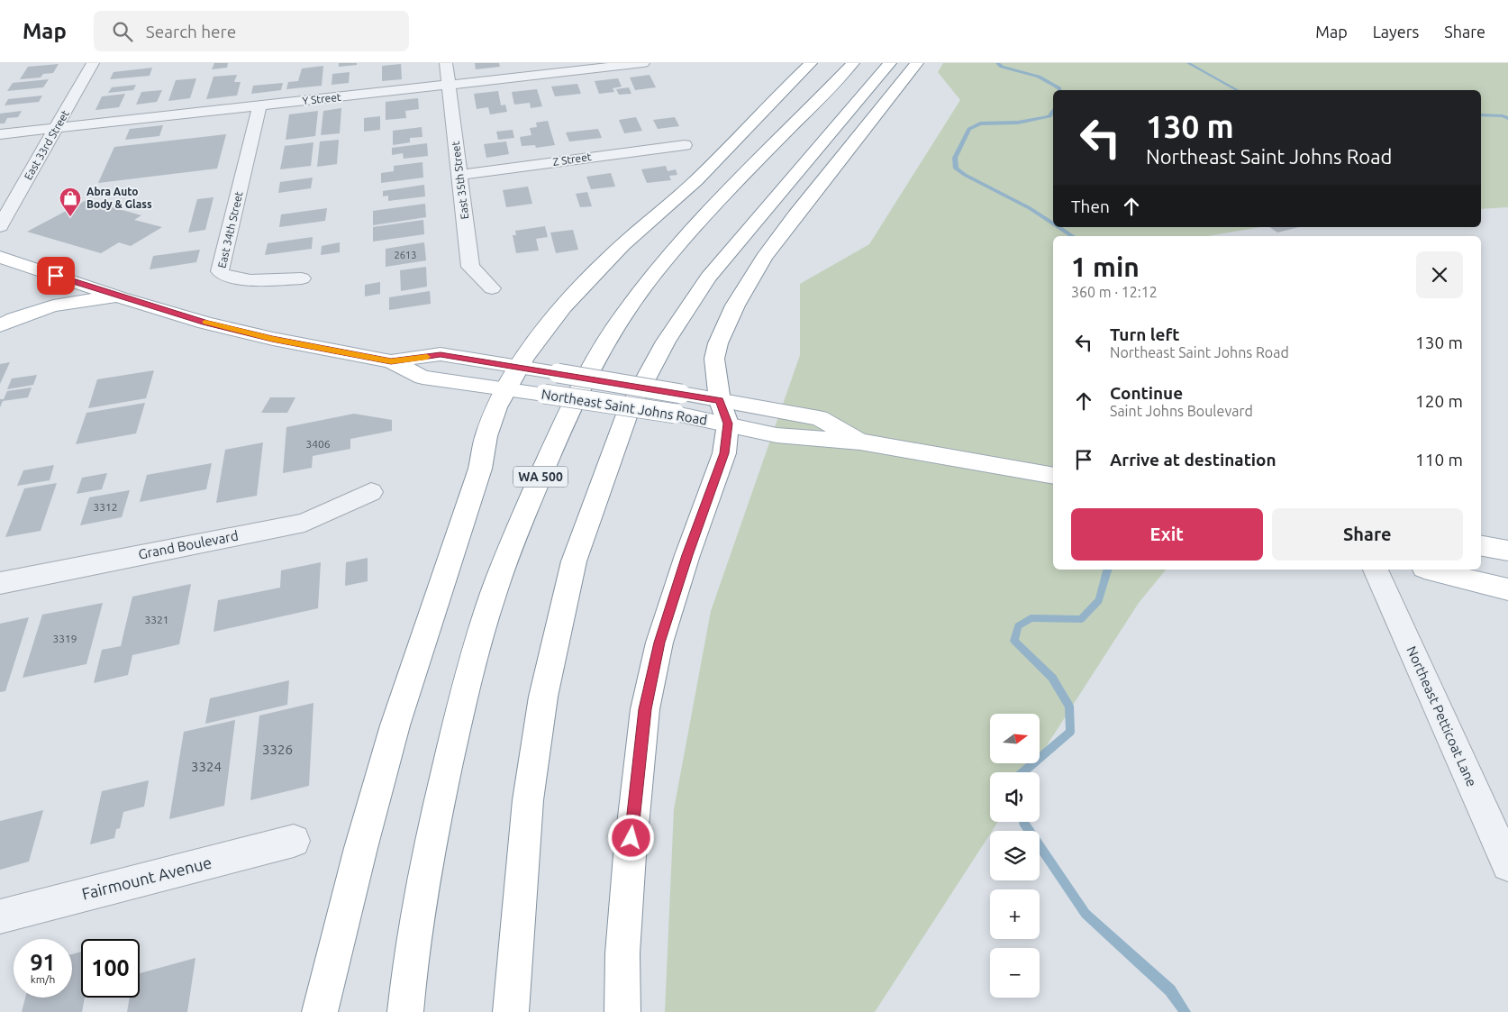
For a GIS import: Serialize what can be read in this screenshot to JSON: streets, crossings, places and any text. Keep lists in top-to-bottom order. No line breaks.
{"streets":{"main road":["Northeast Saint Johns Road","WA 500"],"street":["Y Street","East 33rd Street","Z Street","East 35th Street","East 34th Street","Grand Boulevard","Northeast Petticoat Lane","Fairmount Avenue"]},"crossings":[["Y Street","East 33rd Street"],["Y Street","East 35th Street"],["Y Street","East 34th Street"],["Z Street","East 35th Street"]],"places":{"shop":["Abra Auto Body & Glass"]},"house_numbers":["2613","3406","3312","3321","3319","3326","3324"],"north":"right","page":{"header":"Map","search":"Search here","nav":["Map","Layers","Share"],"turn":["130 m","Northeast Saint Johns Road"],"then":"Then","heading":["1 min","360 m · 12:12"],"list":[{"name":"Turn left","note":"Northeast Saint Johns Road","value":"130 m"},{"name":"Continue","note":"Saint Johns Boulevard","value":"120 m"},{"name":"Arrive at destination","value":"110 m"}],"buttons":["Exit","Share"],"map_buttons":["+","−"],"speed":"91 km/h","limit":"100"}}
